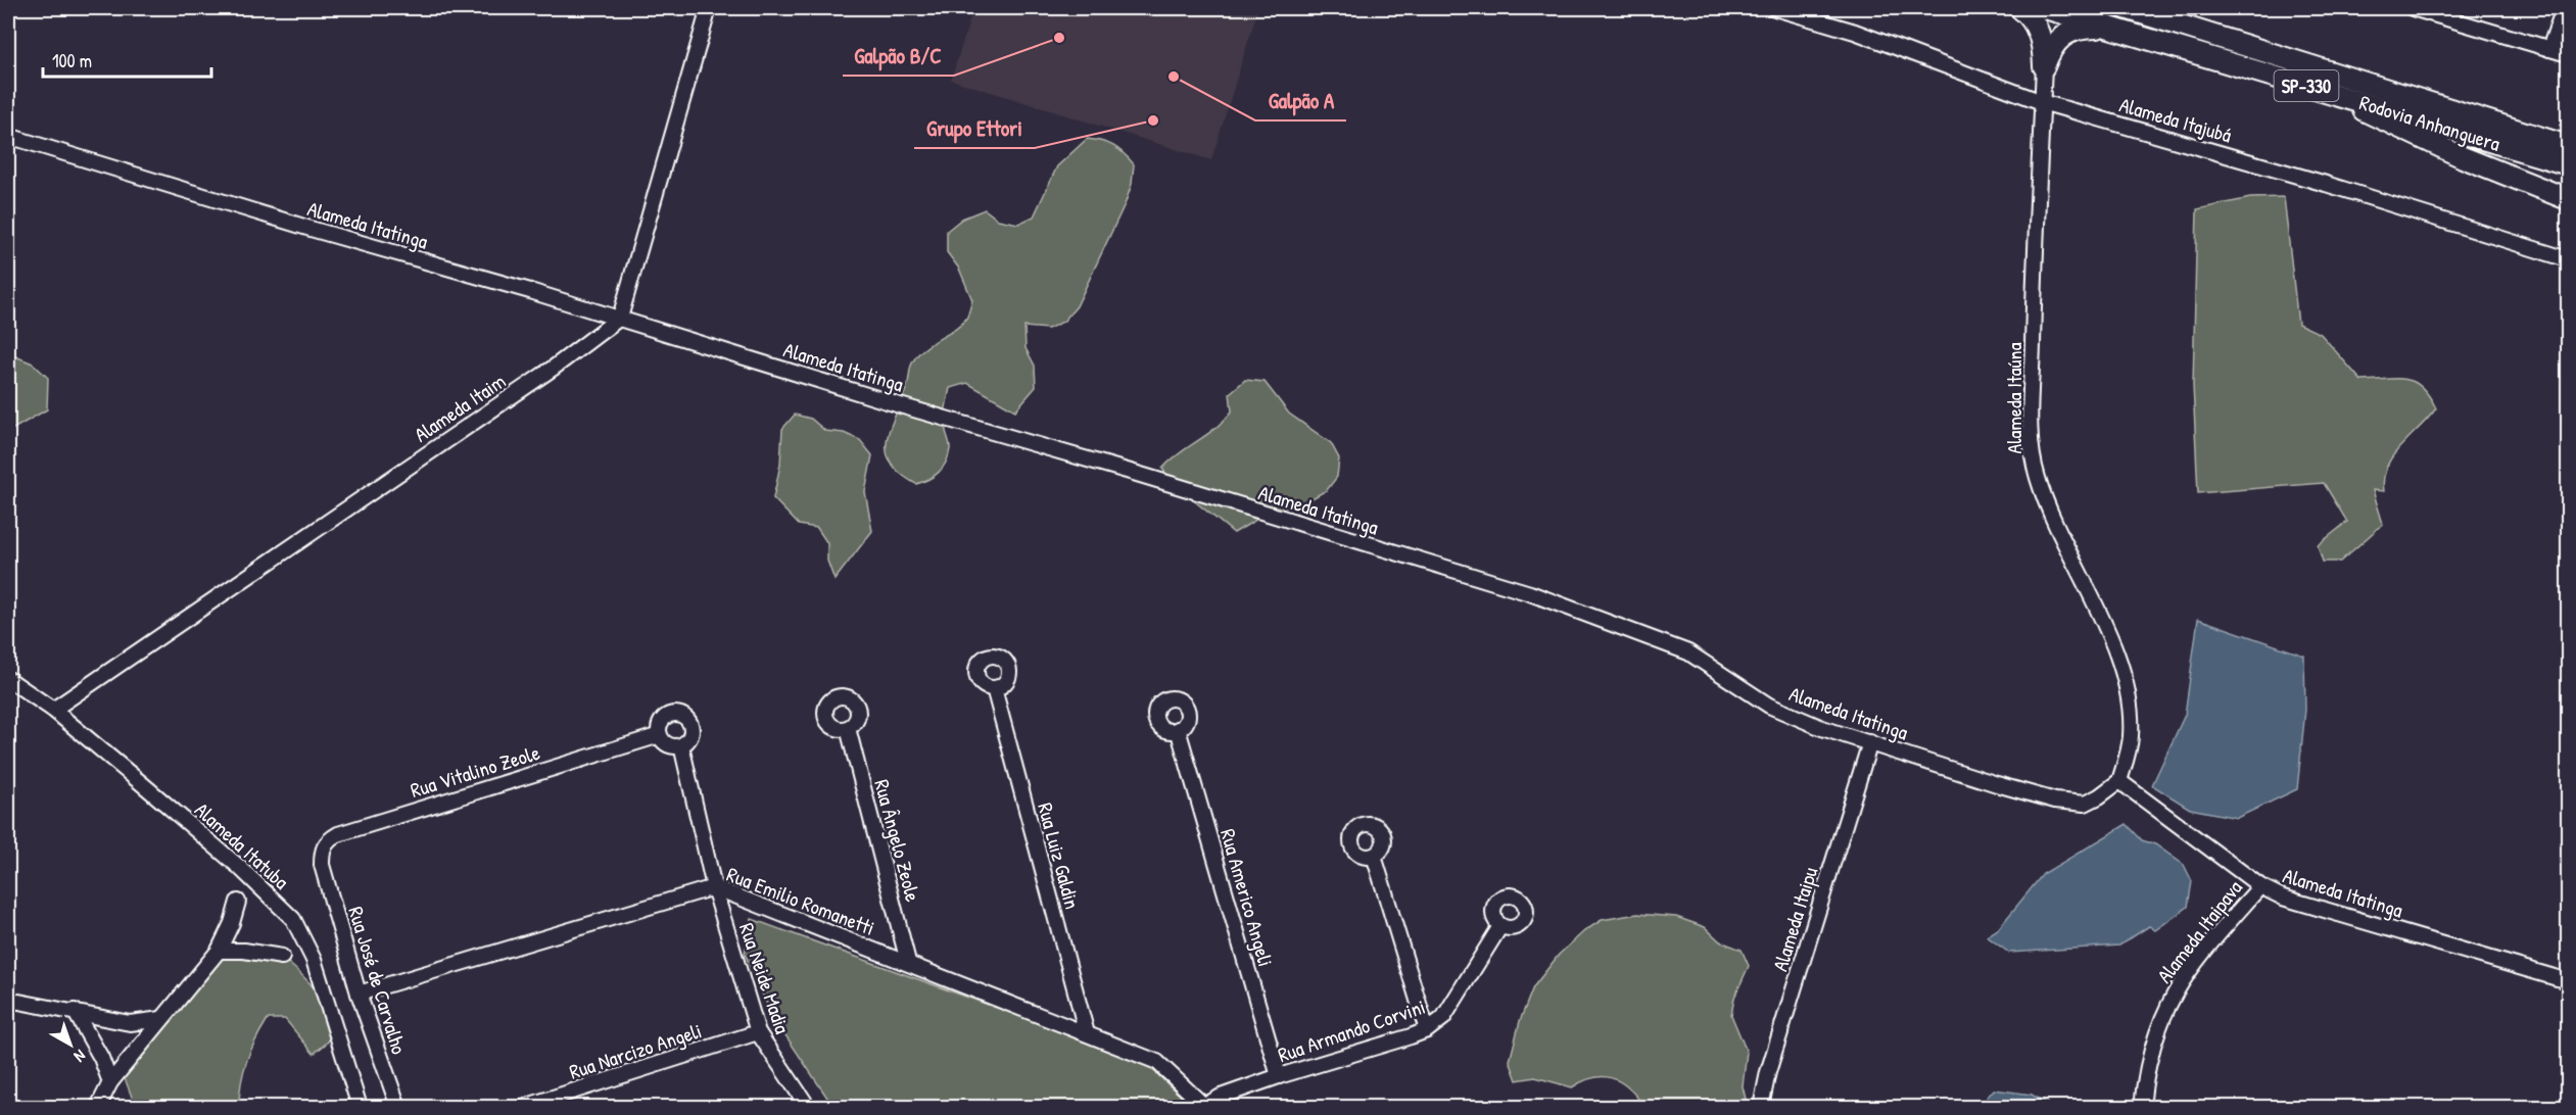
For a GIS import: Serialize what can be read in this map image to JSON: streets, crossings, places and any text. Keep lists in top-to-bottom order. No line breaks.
{"streets":{"highway":["SP-330","Rodovia Anhanguera"],"street":["Alameda Itajubá","Alameda Itatinga","Alameda Itaúna","Alameda Itaim","Rua Vitalino Zeole","Rua Ângelo Zeole","Alameda Itatuba","Rua Luiz Galdin","Rua Americo Angeli","Rua Emilio Romanetti","Alameda Itaipu","Alameda Itaipava","Rua Neide Madia","Rua José de Carvalho","Rua Armando Corvini","Rua Narcizo Angeli"]},"crossings":[["Alameda Itajubá","Alameda Itaúna"],["Alameda Itatinga","Alameda Itaúna"],["Alameda Itatinga","Alameda Itaim"],["Alameda Itatinga","Alameda Itaipu"],["Alameda Itatinga","Alameda Itaipava"],["Alameda Itaim","Alameda Itatuba"],["Rua Vitalino Zeole","Rua Neide Madia"],["Rua Vitalino Zeole","Rua José de Carvalho"],["Rua Ângelo Zeole","Rua Emilio Romanetti"],["Rua Luiz Galdin","Rua Emilio Romanetti"],["Rua Americo Angeli","Rua Armando Corvini"],["Rua Emilio Romanetti","Rua Neide Madia"],["Rua Emilio Romanetti","Rua José de Carvalho"],["Rua Emilio Romanetti","Rua Armando Corvini"],["Rua Neide Madia","Rua Narcizo Angeli"]],"places":["Galpão B/C","Galpão A","Grupo Ettori"],"scale_bar":"100 m","north":"bottom right"}
